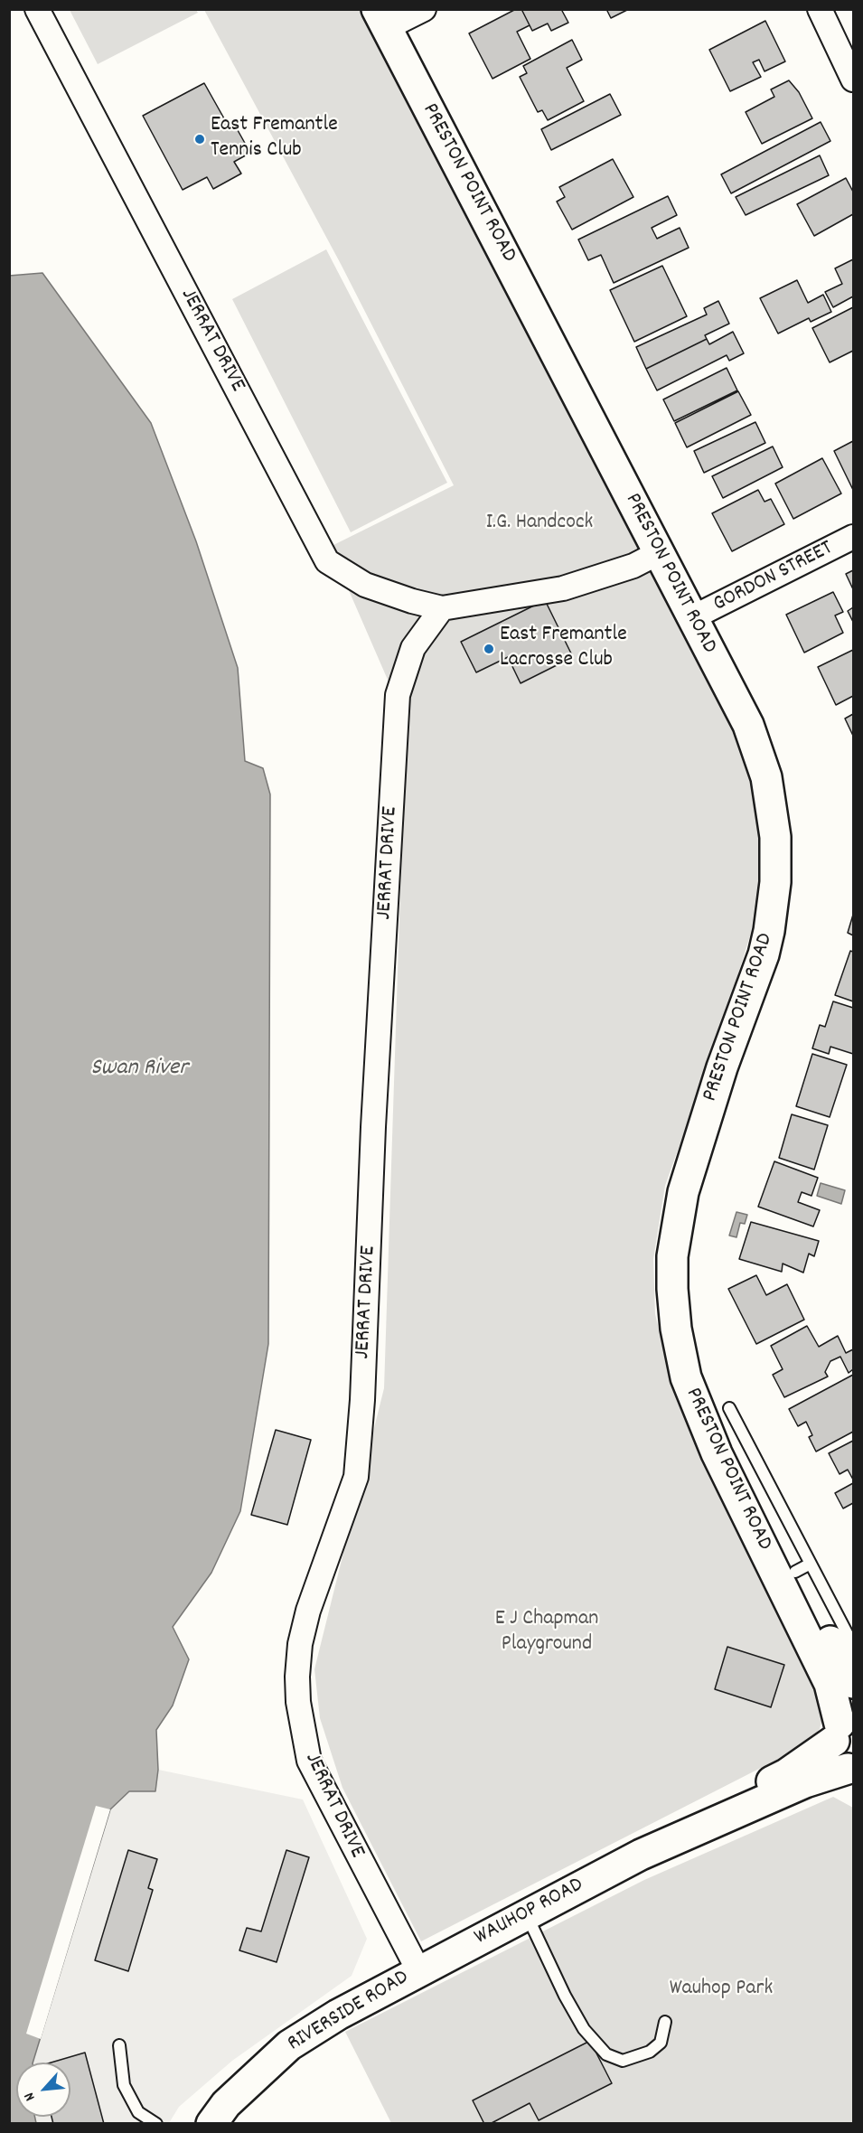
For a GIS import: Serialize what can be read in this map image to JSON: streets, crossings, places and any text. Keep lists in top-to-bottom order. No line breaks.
{"streets":{"main road":["PRESTON POINT ROAD","WAUHOP ROAD","RIVERSIDE ROAD"],"street":["JERRAT DRIVE","GORDON STREET"]},"crossings":[["PRESTON POINT ROAD","JERRAT DRIVE"],["PRESTON POINT ROAD","GORDON STREET"],["PRESTON POINT ROAD","WAUHOP ROAD"],["JERRAT DRIVE","WAUHOP ROAD"],["JERRAT DRIVE","RIVERSIDE ROAD"],["WAUHOP ROAD","RIVERSIDE ROAD"]],"water":["Swan River"],"parks":["I.G. Handcock","E J Chapman Playground","Wauhop Park"],"places":["East Fremantle Tennis Club","East Fremantle Lacrosse Club"],"north":"bottom left"}
